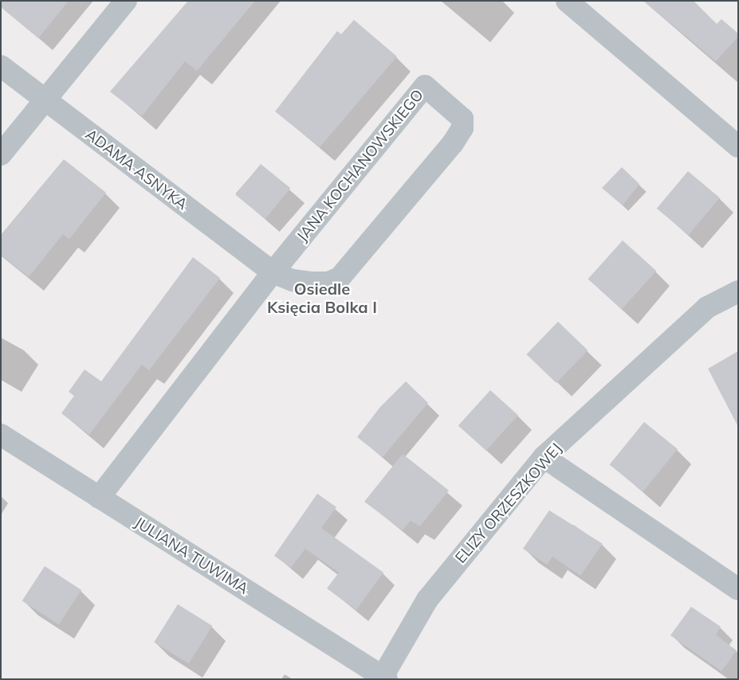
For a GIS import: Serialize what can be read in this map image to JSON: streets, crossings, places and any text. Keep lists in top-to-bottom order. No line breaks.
{"streets":{"street":["JANA KOCHANOWSKIEGO","ADAMA ASNYKA","ELIZY ORZESZKOWEJ","JULIANA TUWIMA"]},"crossings":[["JANA KOCHANOWSKIEGO","ADAMA ASNYKA"],["JANA KOCHANOWSKIEGO","JULIANA TUWIMA"],["ELIZY ORZESZKOWEJ","JULIANA TUWIMA"]],"districts":["Osiedle Księcia Bolka I"]}
